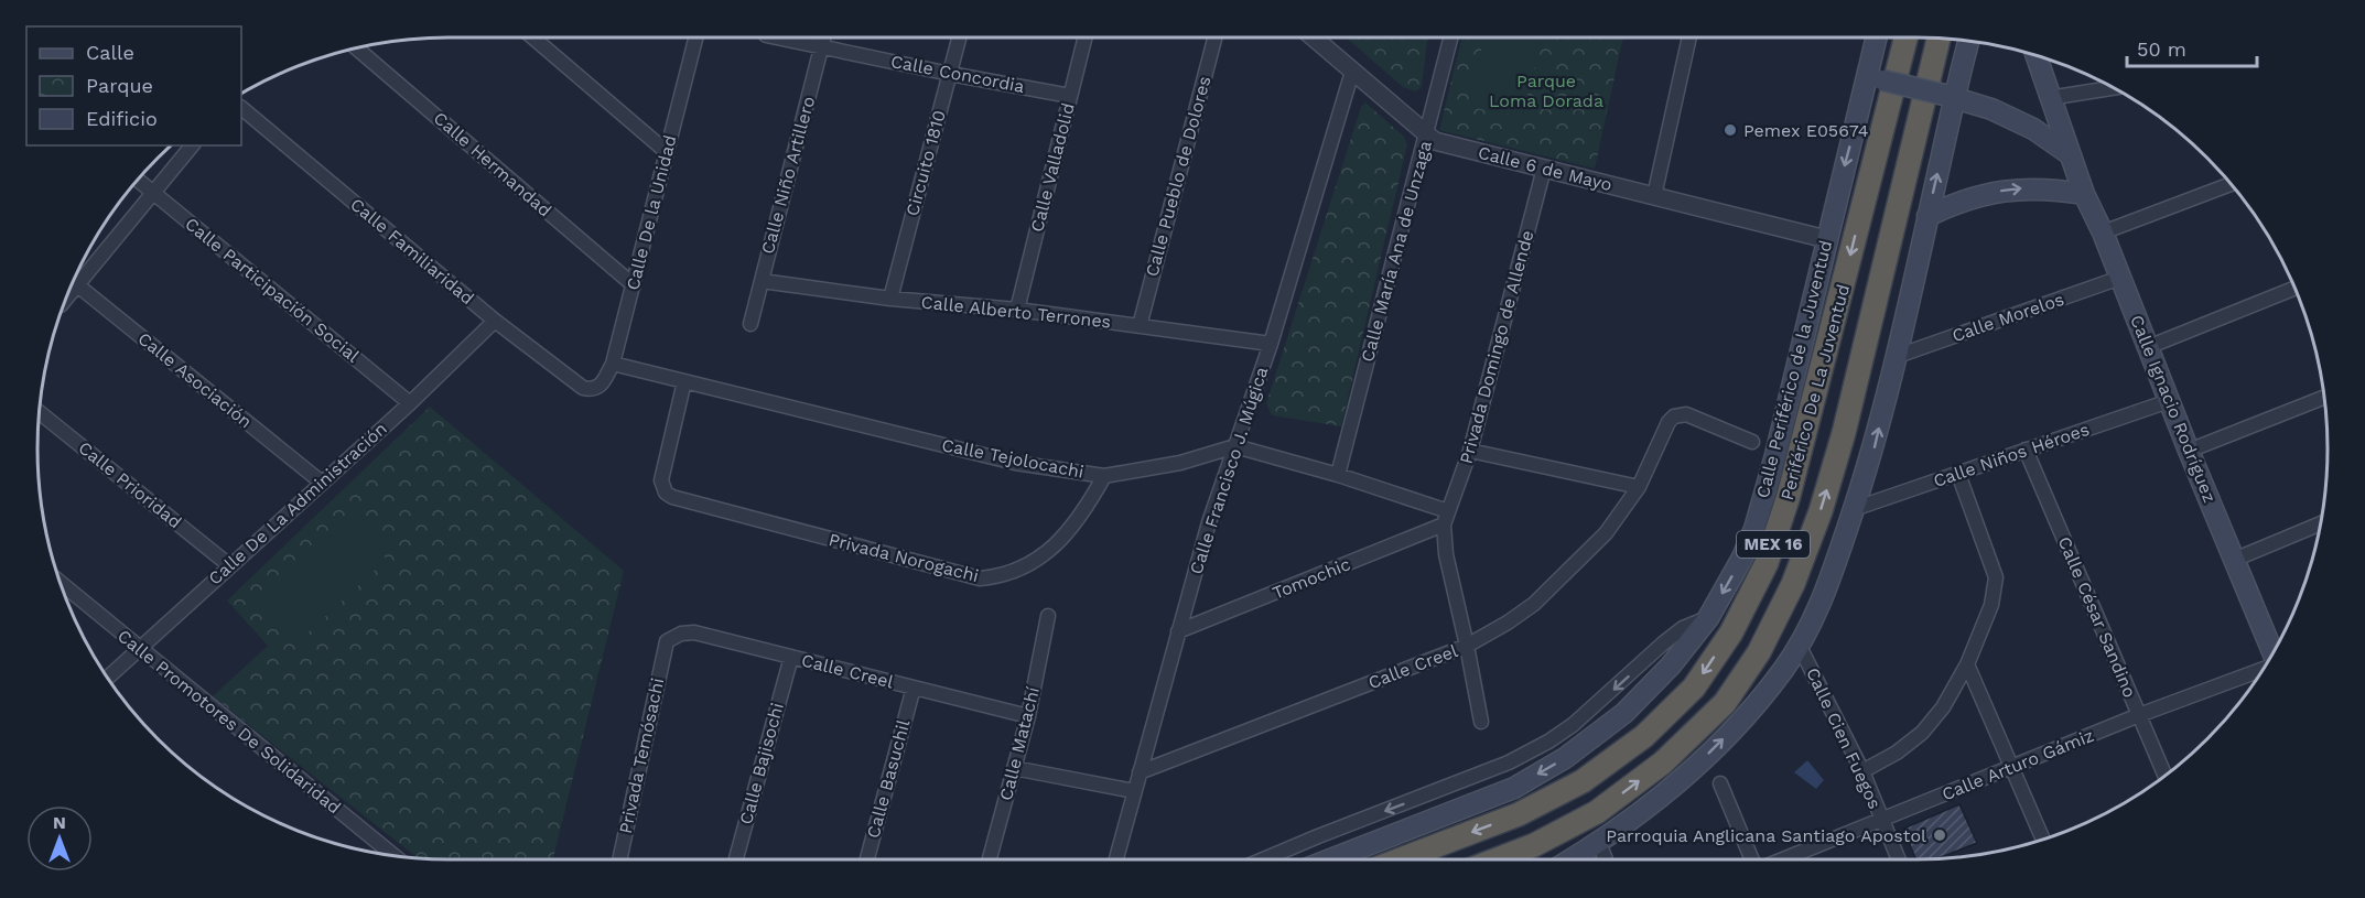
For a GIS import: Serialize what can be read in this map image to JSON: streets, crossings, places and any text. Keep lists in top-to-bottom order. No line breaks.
{"streets":{"highway":["Periférico De La Juventud","MEX 16"],"main road":["Calle Periférico de la Juventud","Calle Ignacio Rodríguez"],"street":["Calle Concordia","Circuito 1810","Calle Hermandad","Calle Valladolid","Calle 6 de Mayo","Calle Niño Artillero","Calle Pueblo de Dolores","Calle De la Unidad","Calle Familiaridad","Calle María Ana de Unzaga","Calle Participación Social","Calle Alberto Terrones","Calle Morelos","Privada Domingo de Allende","Calle Asociación","Calle Niños Héroes","Calle Tejolocachi","Calle Francisco J. Múgica","Calle Prioridad","Calle De La Administración","Privada Norogachi","Tomochic","Calle César Sandino","Calle Creel","Calle Promotores De Solidaridad","Calle Cien Fuegos","Calle Matachí","Privada Temósachi","Calle Bajisochi","Calle Arturo Gámiz","Calle Basuchil"]},"crossings":[["Calle Concordia","Circuito 1810"],["Calle Concordia","Calle Valladolid"],["Calle Concordia","Calle Niño Artillero"],["Circuito 1810","Calle Alberto Terrones"],["Calle Hermandad","Calle De la Unidad"],["Calle Valladolid","Calle Alberto Terrones"],["Calle 6 de Mayo","Calle María Ana de Unzaga"],["Calle 6 de Mayo","Privada Domingo de Allende"],["Calle 6 de Mayo","Calle Periférico de la Juventud"],["Calle 6 de Mayo","Calle Francisco J. Múgica"],["Calle Niño Artillero","Calle Alberto Terrones"],["Calle Pueblo de Dolores","Calle Alberto Terrones"],["Calle De la Unidad","Calle Familiaridad"],["Calle De la Unidad","Calle Tejolocachi"],["Calle Familiaridad","Calle De La Administración"],["Calle Participación Social","Calle De La Administración"],["Calle Alberto Terrones","Calle Francisco J. Múgica"],["Calle Morelos","Calle Ignacio Rodríguez"],["Privada Domingo de Allende","Tomochic"],["Calle Asociación","Calle De La Administración"],["Calle Ignacio Rodríguez","Calle Niños Héroes"],["Calle Niños Héroes","Calle César Sandino"],["Calle Tejolocachi","Calle Francisco J. Múgica"],["Calle Tejolocachi","Privada Norogachi"],["Calle Francisco J. Múgica","Tomochic"],["Calle Francisco J. Múgica","Calle Creel"],["Calle Prioridad","Calle De La Administración"],["Calle De La Administración","Calle Promotores De Solidaridad"],["Calle César Sandino","Calle Arturo Gámiz"],["Calle Creel","Calle Matachí"],["Calle Creel","Privada Temósachi"],["Calle Creel","Calle Bajisochi"],["Calle Creel","Calle Basuchil"],["Calle Cien Fuegos","Calle Arturo Gámiz"]],"parks":["Parque Loma Dorada"],"places":["Pemex E05674","Parroquia Anglicana Santiago Apostol"],"legend":["Calle","Parque","Edificio"],"scale_bar":"50 m","north":"top"}
